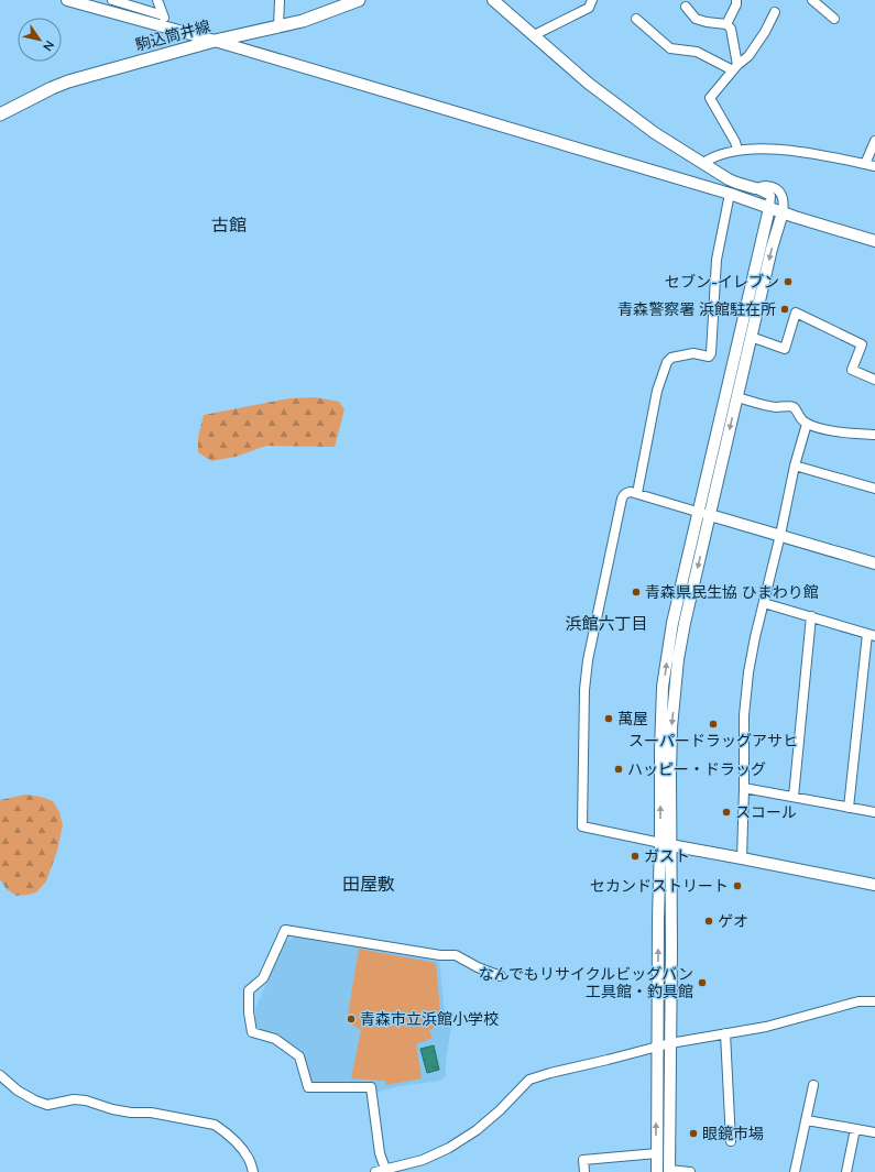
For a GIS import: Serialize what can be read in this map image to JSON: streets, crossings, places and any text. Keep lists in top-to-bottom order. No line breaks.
{"streets":{"main road":["駒込筒井線"]},"districts":["古館","浜館六丁目","田屋敷"],"places":["セブン-イレブン","青森警察署 浜館駐在所","青森県民生協 ひまわり館","萬屋","スーパードラッグアサヒ","ハッピー・ドラッグ","スコール","ガスト","セカンドストリート","ゲオ","なんでもリサイクルビッグバン 工具館・釣具館","青森市立浜館小学校","眼鏡市場"],"north":"bottom right"}
